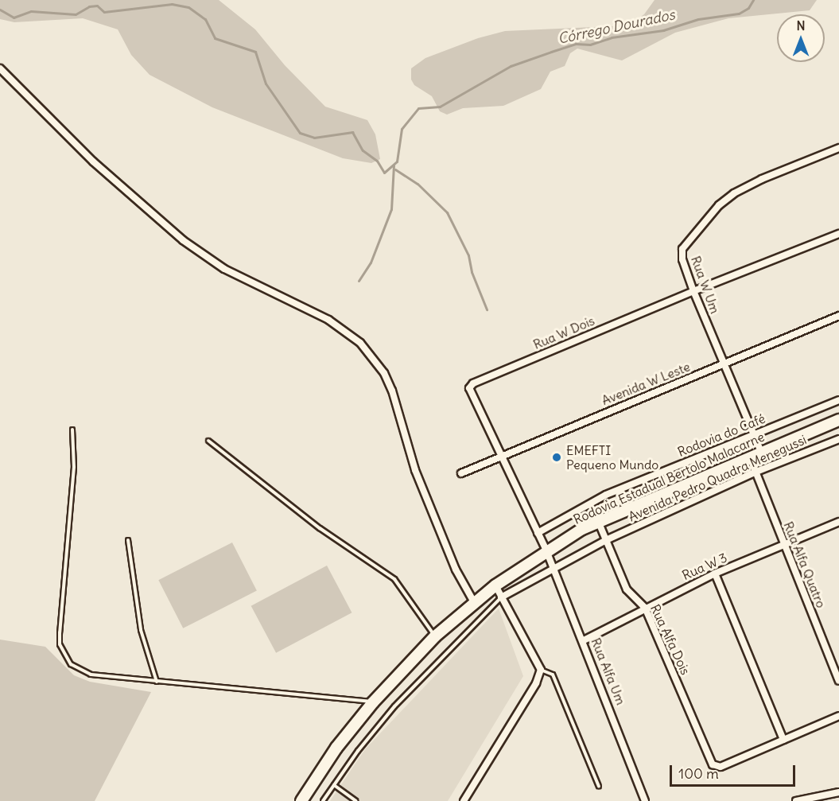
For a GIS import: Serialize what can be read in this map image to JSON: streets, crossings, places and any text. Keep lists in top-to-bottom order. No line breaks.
{"streets":{"main road":["Rodovia Estadual Bertolo Malacarne"],"street":["Rua W Um","Rua W Dois","Avenida W Leste","Rodovia do Café","Avenida Pedro Quadra Menegussi","Rua Alfa Quatro","Rua W 3","Rua Alfa Dois","Rua Alfa Um"]},"crossings":[["Rua W Um","Rua W Dois"],["Rua W Um","Avenida W Leste"],["Rua W Um","Rodovia do Café"],["Rua W Um","Rodovia Estadual Bertolo Malacarne"],["Rua W Dois","Avenida W Leste"],["Rua W Dois","Rodovia do Café"],["Rua W Dois","Rodovia Estadual Bertolo Malacarne"],["Rua W Dois","Rua Alfa Um"],["Rodovia Estadual Bertolo Malacarne","Rua Alfa Quatro"],["Rodovia Estadual Bertolo Malacarne","Rua Alfa Dois"],["Rodovia Estadual Bertolo Malacarne","Rua Alfa Um"],["Avenida Pedro Quadra Menegussi","Rua Alfa Quatro"],["Avenida Pedro Quadra Menegussi","Rua Alfa Dois"],["Avenida Pedro Quadra Menegussi","Rua Alfa Um"],["Rua Alfa Quatro","Rua W 3"],["Rua W 3","Rua Alfa Dois"],["Rua W 3","Rua Alfa Um"]],"water":["Córrego Dourados"],"places":["EMEFTI Pequeno Mundo"],"scale_bar":"100 m","north":"top"}
